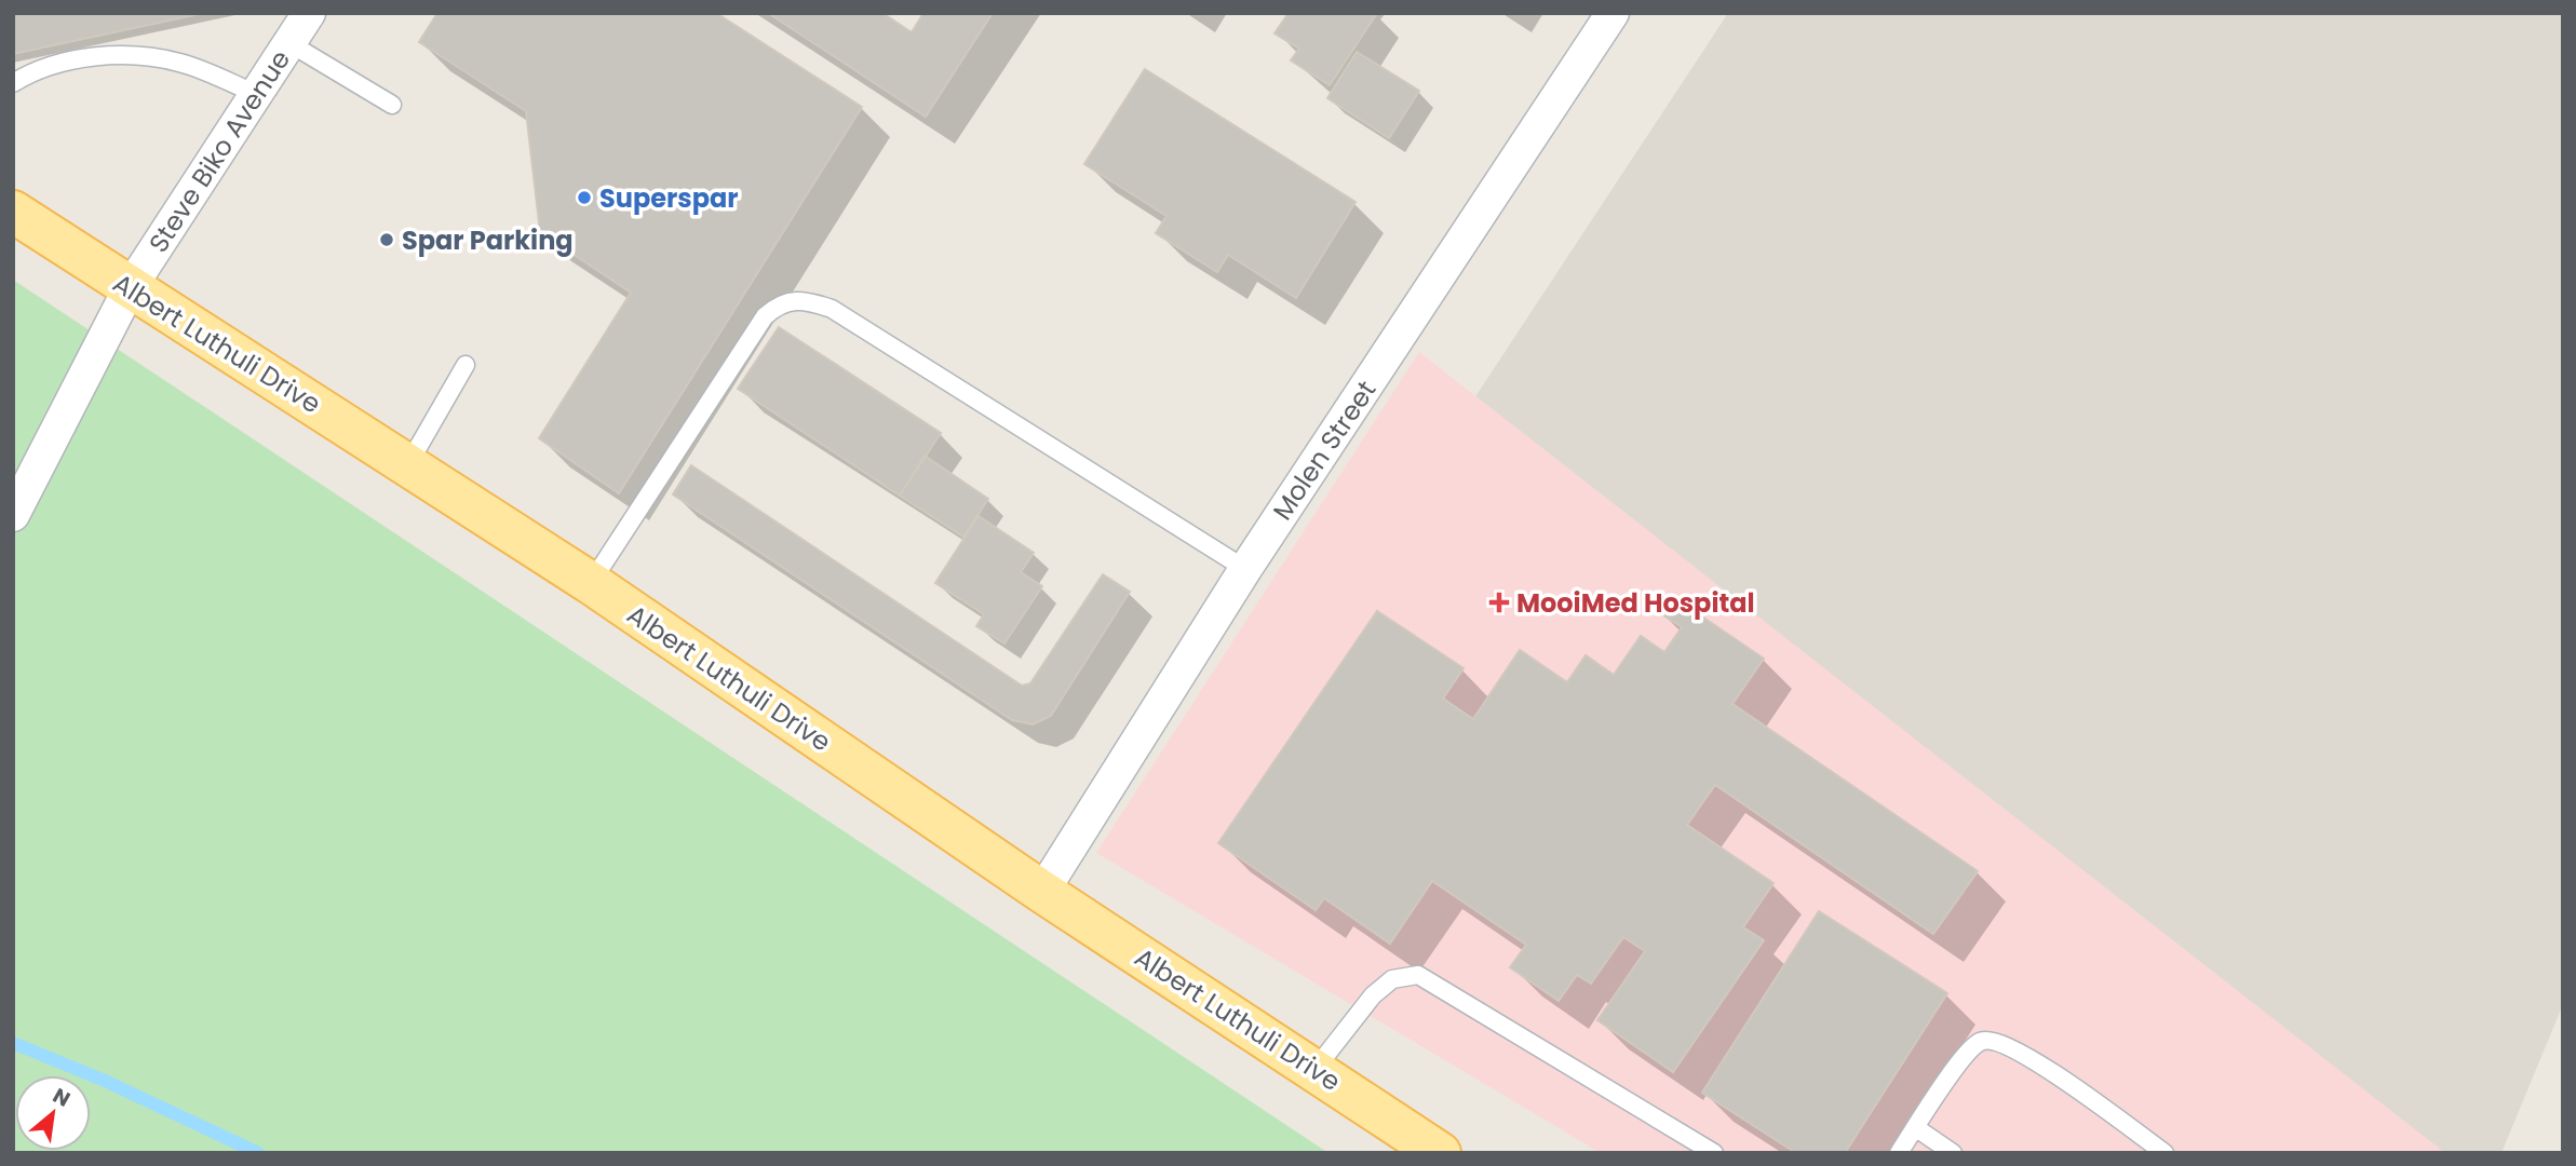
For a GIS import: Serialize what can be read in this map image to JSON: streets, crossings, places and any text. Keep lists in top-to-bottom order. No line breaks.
{"streets":{"main road":["Albert Luthuli Drive"],"street":["Steve Biko Avenue","Molen Street"]},"crossings":[["Steve Biko Avenue","Albert Luthuli Drive"],["Albert Luthuli Drive","Molen Street"]],"places":{"other":["Superspar","Spar Parking"],"health":["MooiMed Hospital"]},"north":"top right"}
